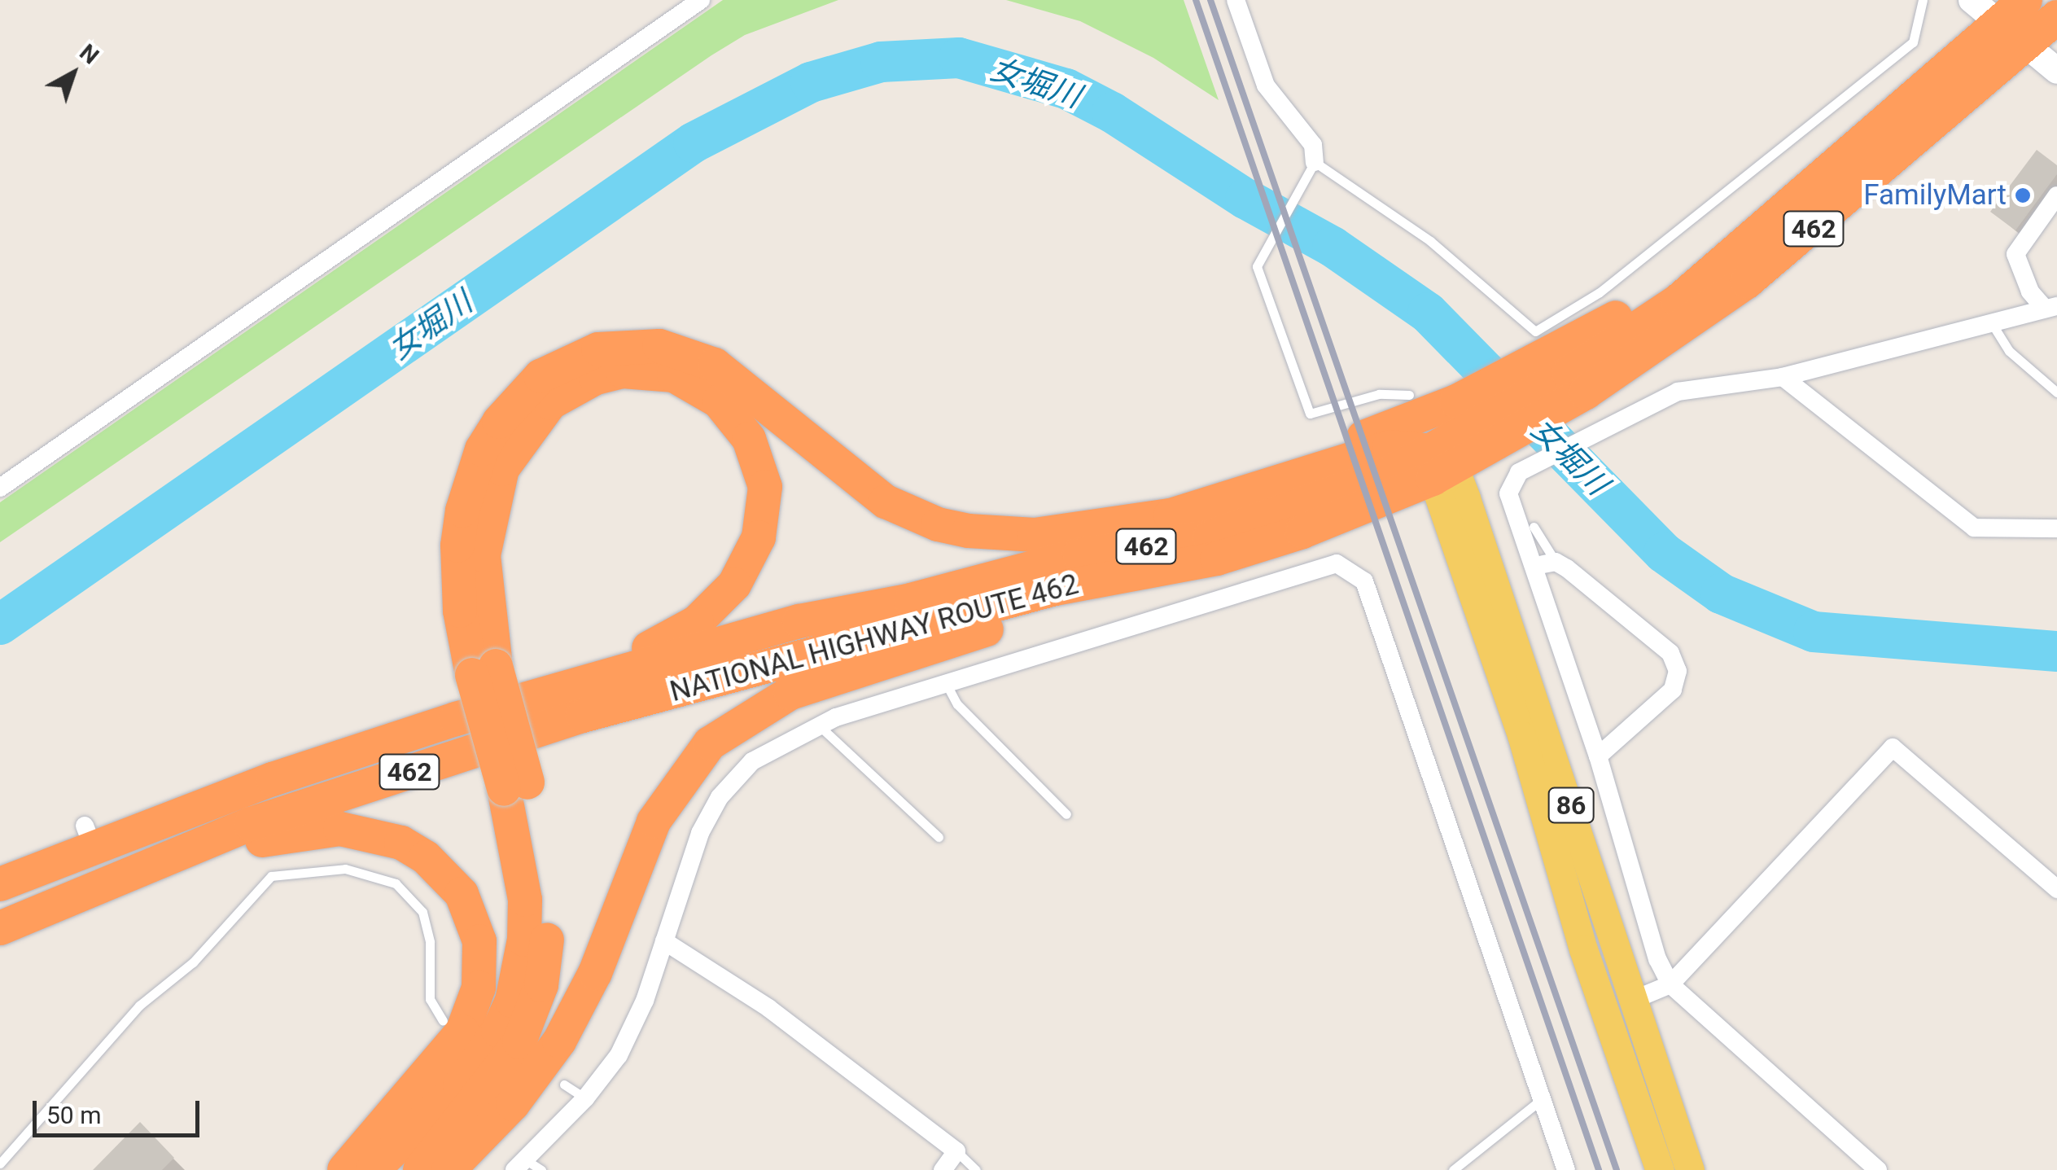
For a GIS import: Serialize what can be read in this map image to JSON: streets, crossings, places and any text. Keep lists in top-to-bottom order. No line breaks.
{"streets":{"highway":["462","NATIONAL HIGHWAY ROUTE 462"],"main road":["86"]},"crossings":[["NATIONAL HIGHWAY ROUTE 462","86"]],"water":["女堀川"],"places":["FamilyMart"],"scale_bar":"50 m","north":"top right"}
